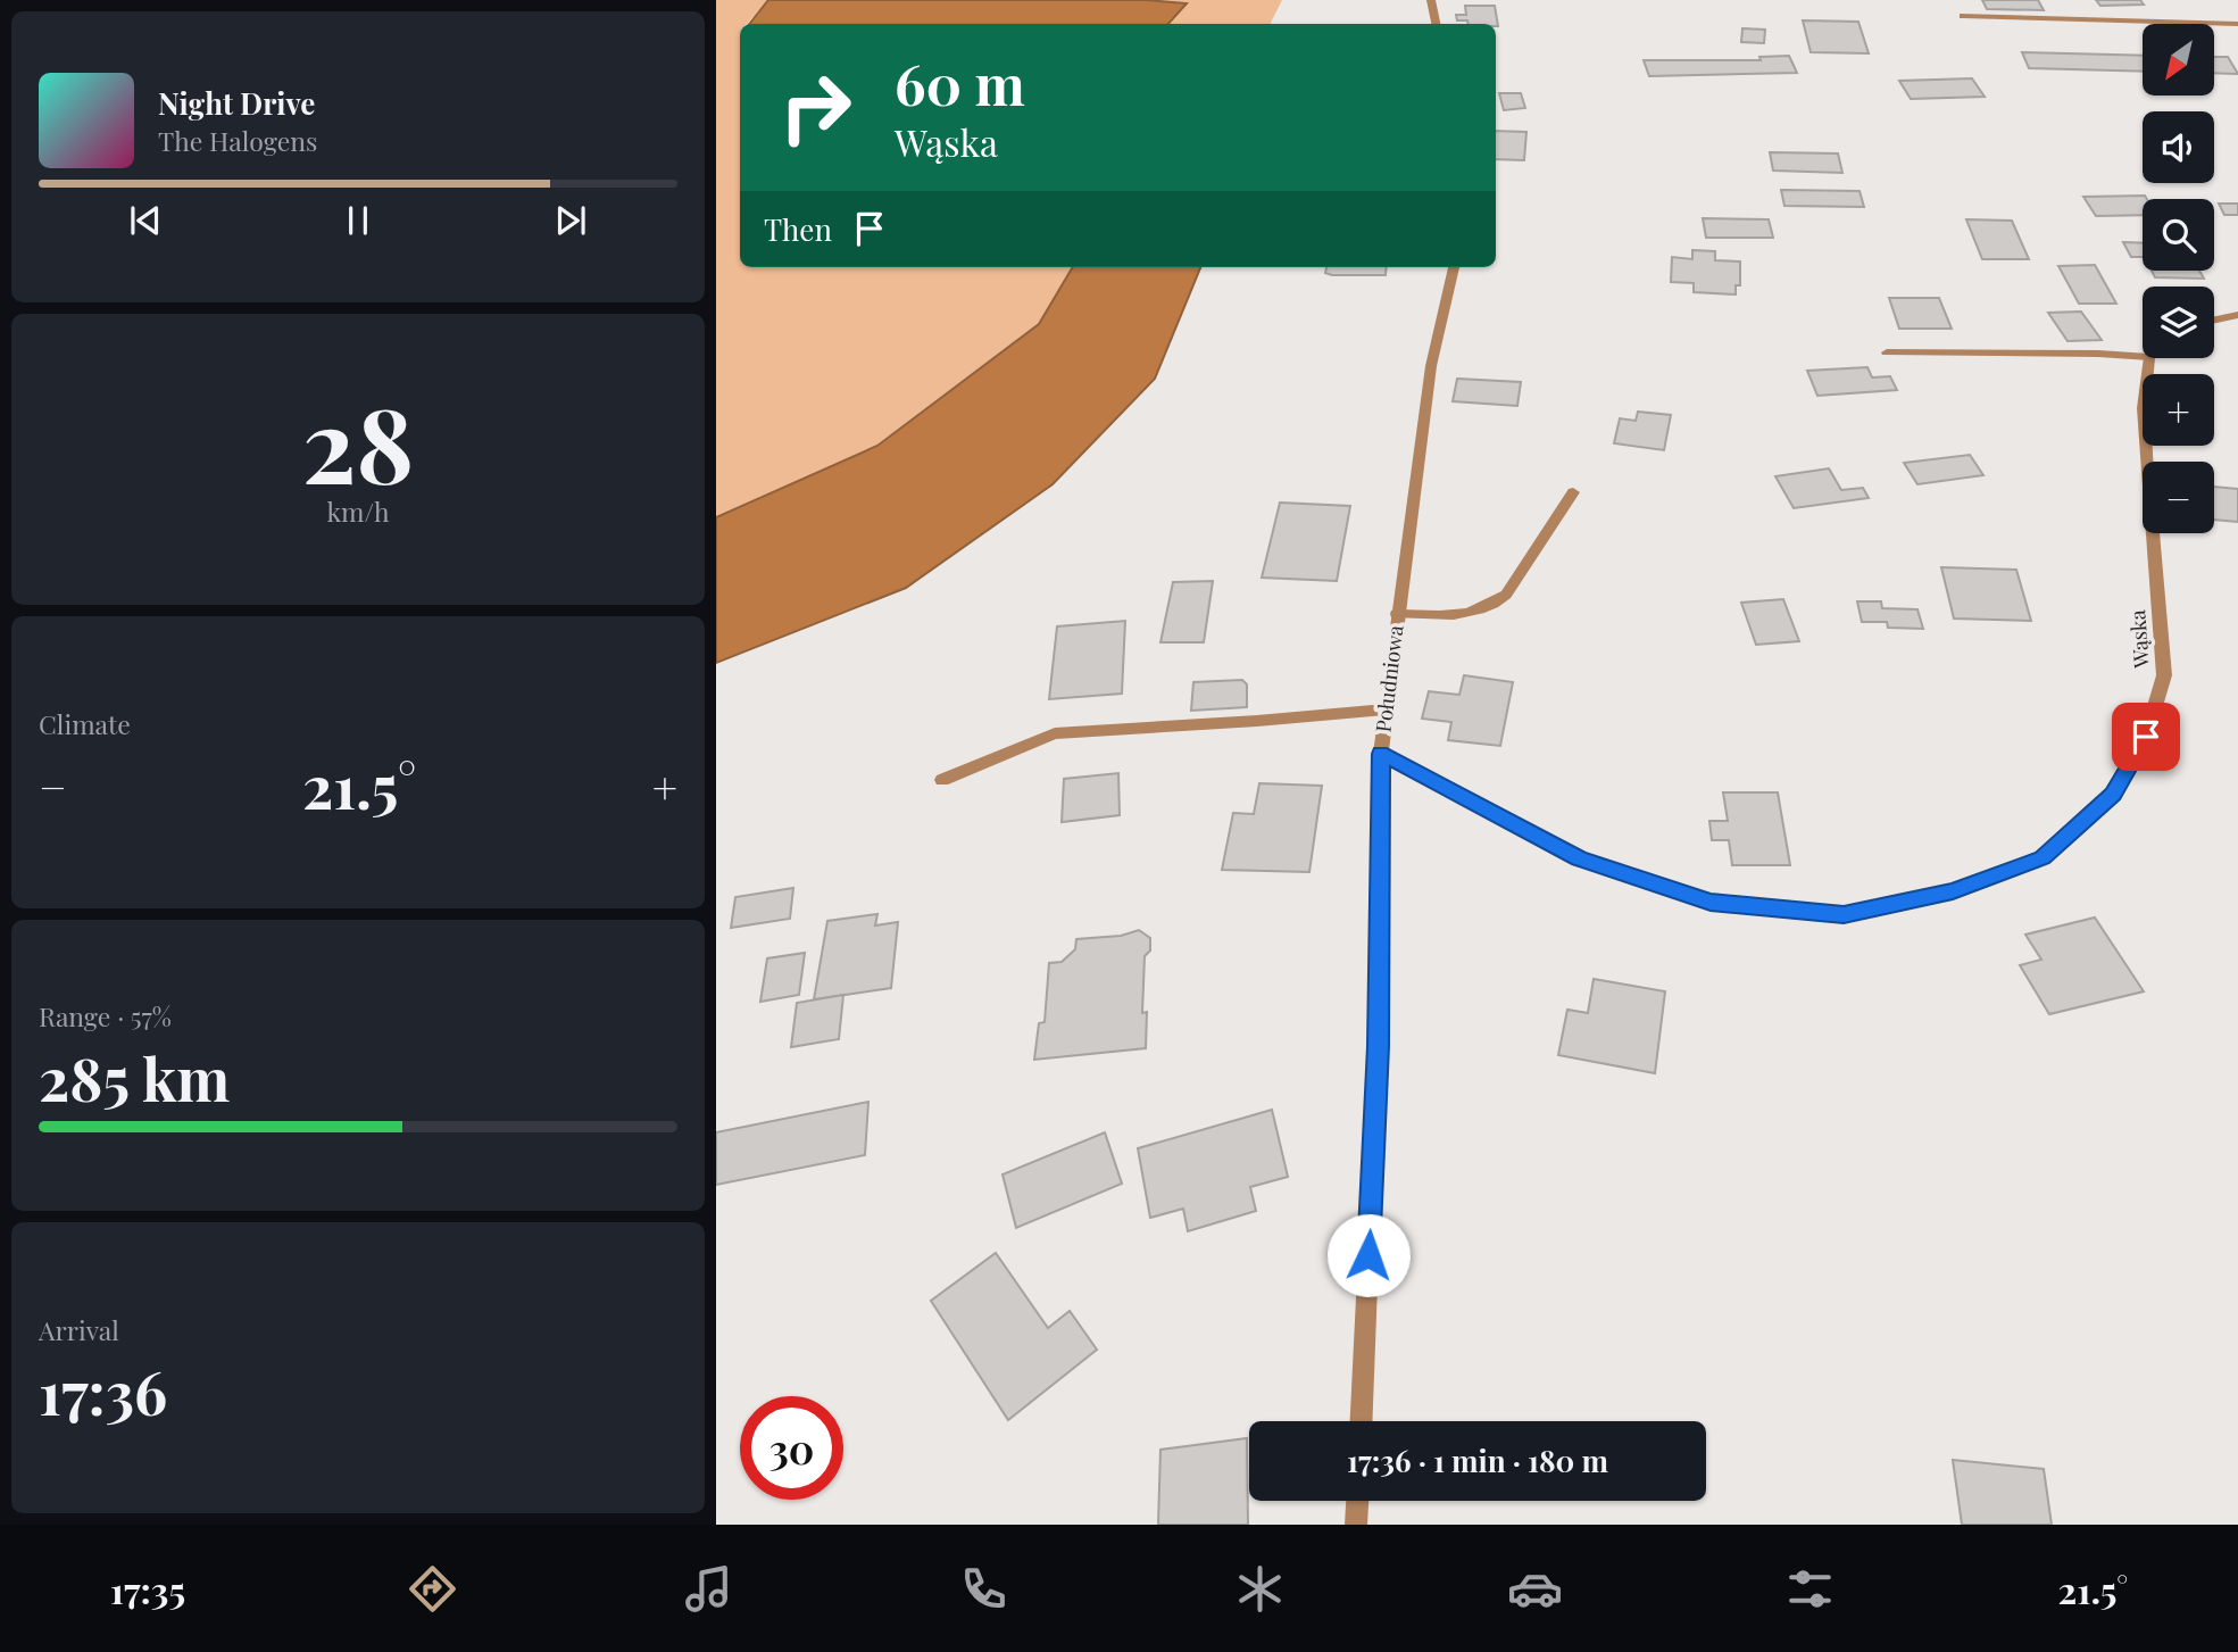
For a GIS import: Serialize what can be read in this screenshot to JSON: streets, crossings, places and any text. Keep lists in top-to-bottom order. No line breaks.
{"streets":{"street":["Wąska","Południowa"]},"crossings":[["Wąska","Południowa"]],"north":"bottom left","page":{"map_buttons":["+","−"],"turn":["60 m","Wąska"],"song":["Night Drive","The Halogens"],"then":"Then","tile":[["28","km/h"],"Climate",["Range · 57%","285 km"],["Arrival","17:36"]],"heat":["−","21.5°","+"],"limit":"30","trip":"17:36 · 1 min · 180 m","tabs":["17:35","21.5°"]}}
